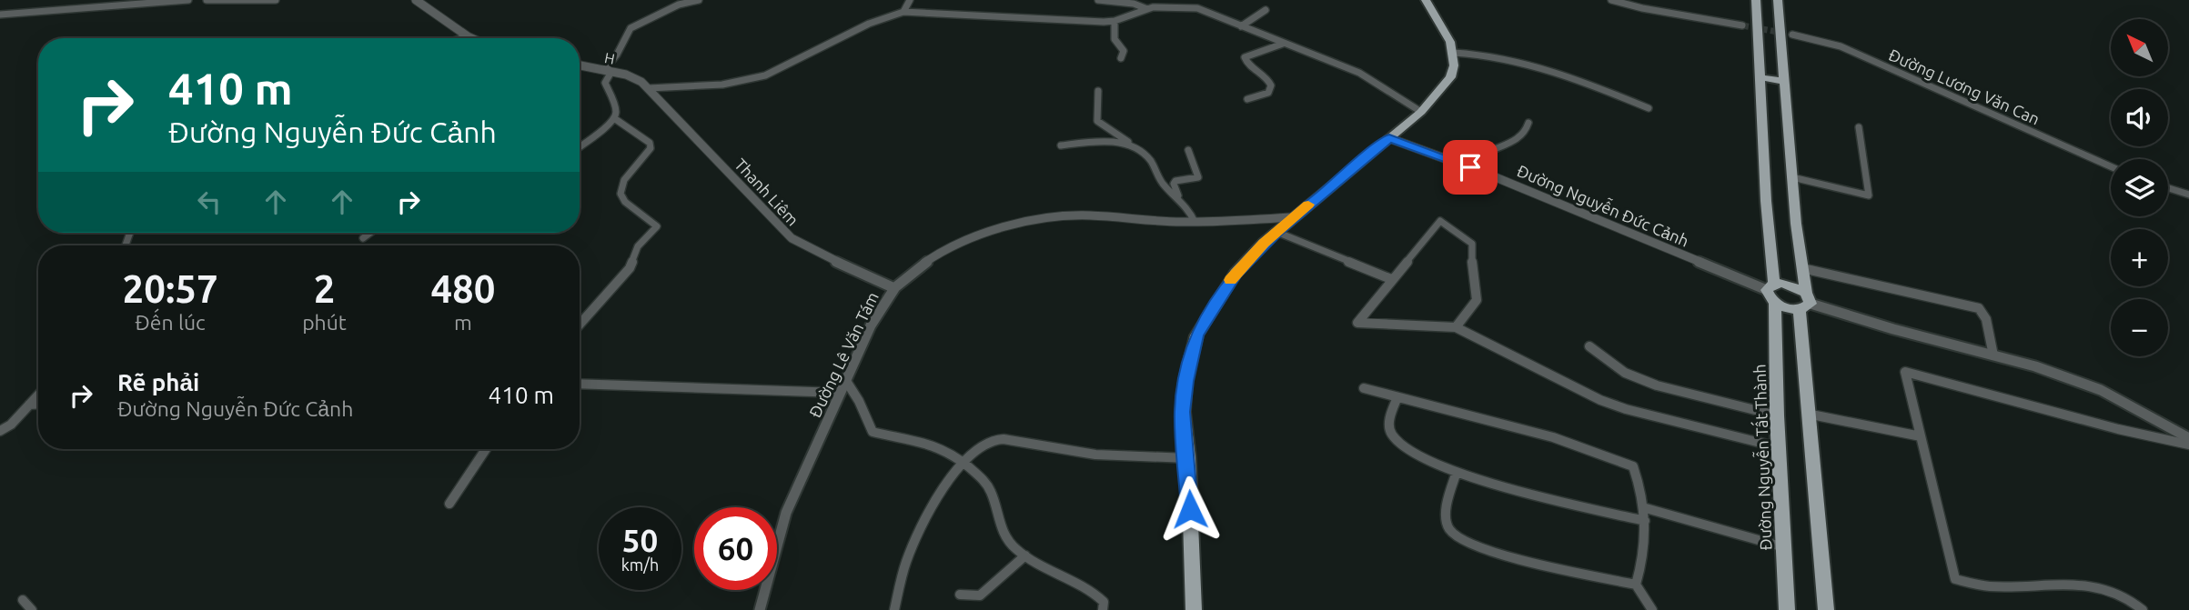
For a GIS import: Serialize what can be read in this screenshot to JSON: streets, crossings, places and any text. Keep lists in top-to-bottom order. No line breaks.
{"streets":{"main road":["Đường Nguyễn Tất Thành"],"street":["H","Đường Lương Văn Can","Thanh Liêm","Đường Nguyễn Đức Cảnh","Đường Lê Văn Tám"]},"crossings":[["H","Thanh Liêm"],["Thanh Liêm","Đường Lê Văn Tám"],["Đường Nguyễn Đức Cảnh","Đường Nguyễn Tất Thành"]],"north":"top left","page":{"map_buttons":["+","−"],"turn":["410 m","Đường Nguyễn Đức Cảnh"],"eta":["20:57","Đến lúc","2","phút","480","m"],"list":[{"name":"Rẽ phải","note":"Đường Nguyễn Đức Cảnh","value":"410 m"}],"speed":"50 km/h","limit":"60"}}
